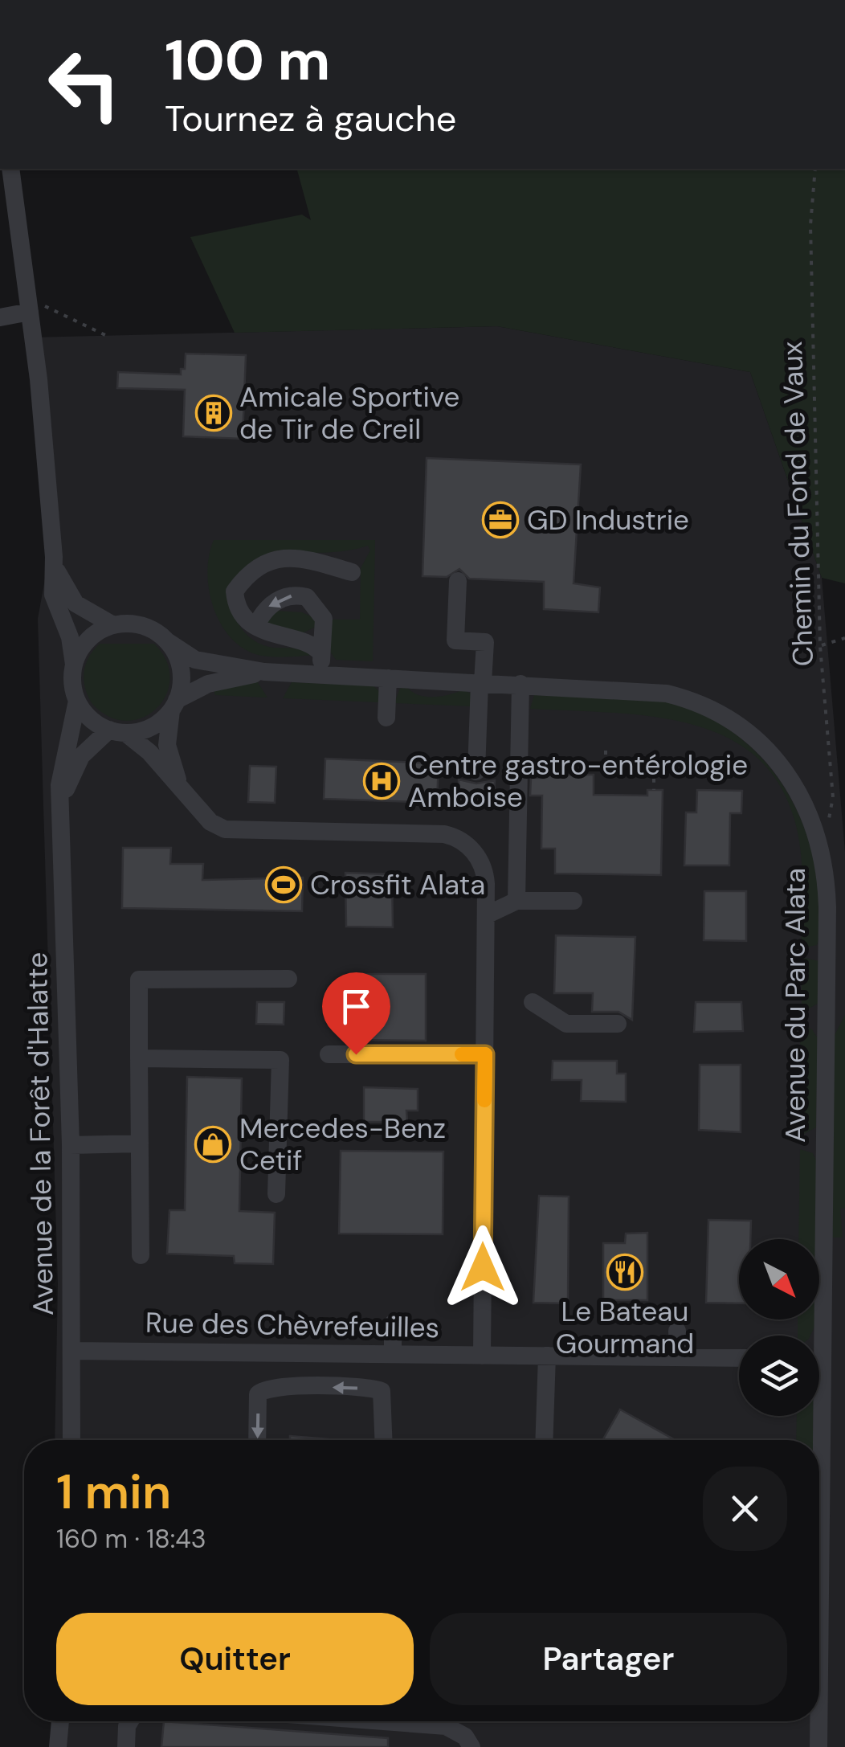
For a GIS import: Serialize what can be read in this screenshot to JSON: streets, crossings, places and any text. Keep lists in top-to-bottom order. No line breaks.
{"streets":{"street":["Avenue du Parc Alata","Avenue de la Forêt d'Halatte","Rue des Chèvrefeuilles"],"path":["Chemin du Fond de Vaux"]},"crossings":[["Chemin du Fond de Vaux","Avenue du Parc Alata"],["Avenue du Parc Alata","Avenue de la Forêt d'Halatte"],["Avenue de la Forêt d'Halatte","Rue des Chèvrefeuilles"]],"places":{"building":["Amicale Sportive de Tir de Creil"],"office":["GD Industrie"],"hospital":["Centre gastro-entérologie Amboise"],"sports":["Crossfit Alata"],"shop":["Mercedes-Benz Cetif"],"restaurant":["Le Bateau Gourmand"]},"north":"bottom right","page":{"turn":["100 m","Tournez à gauche"],"heading":["1 min","160 m · 18:43"],"buttons":["Quitter","Partager"]}}
